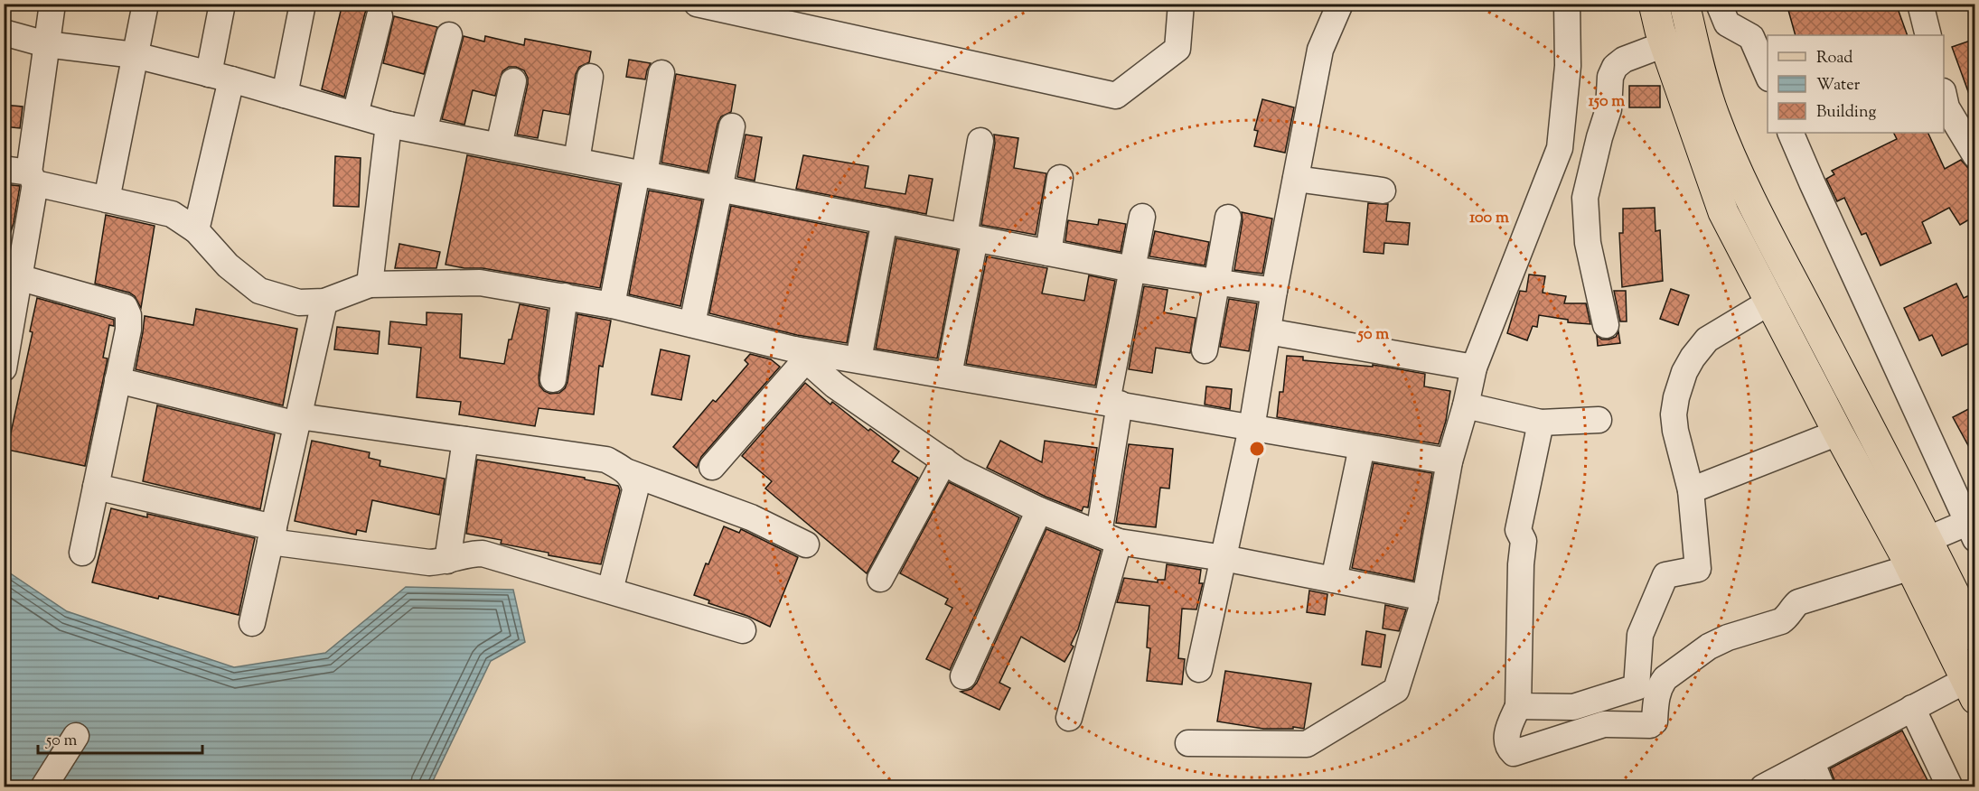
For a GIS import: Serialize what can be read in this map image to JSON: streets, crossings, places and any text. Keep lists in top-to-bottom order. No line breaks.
{"legend":["Road","Water","Building"],"scale_bar":"50 m","rings":["150 m","100 m","50 m"]}
